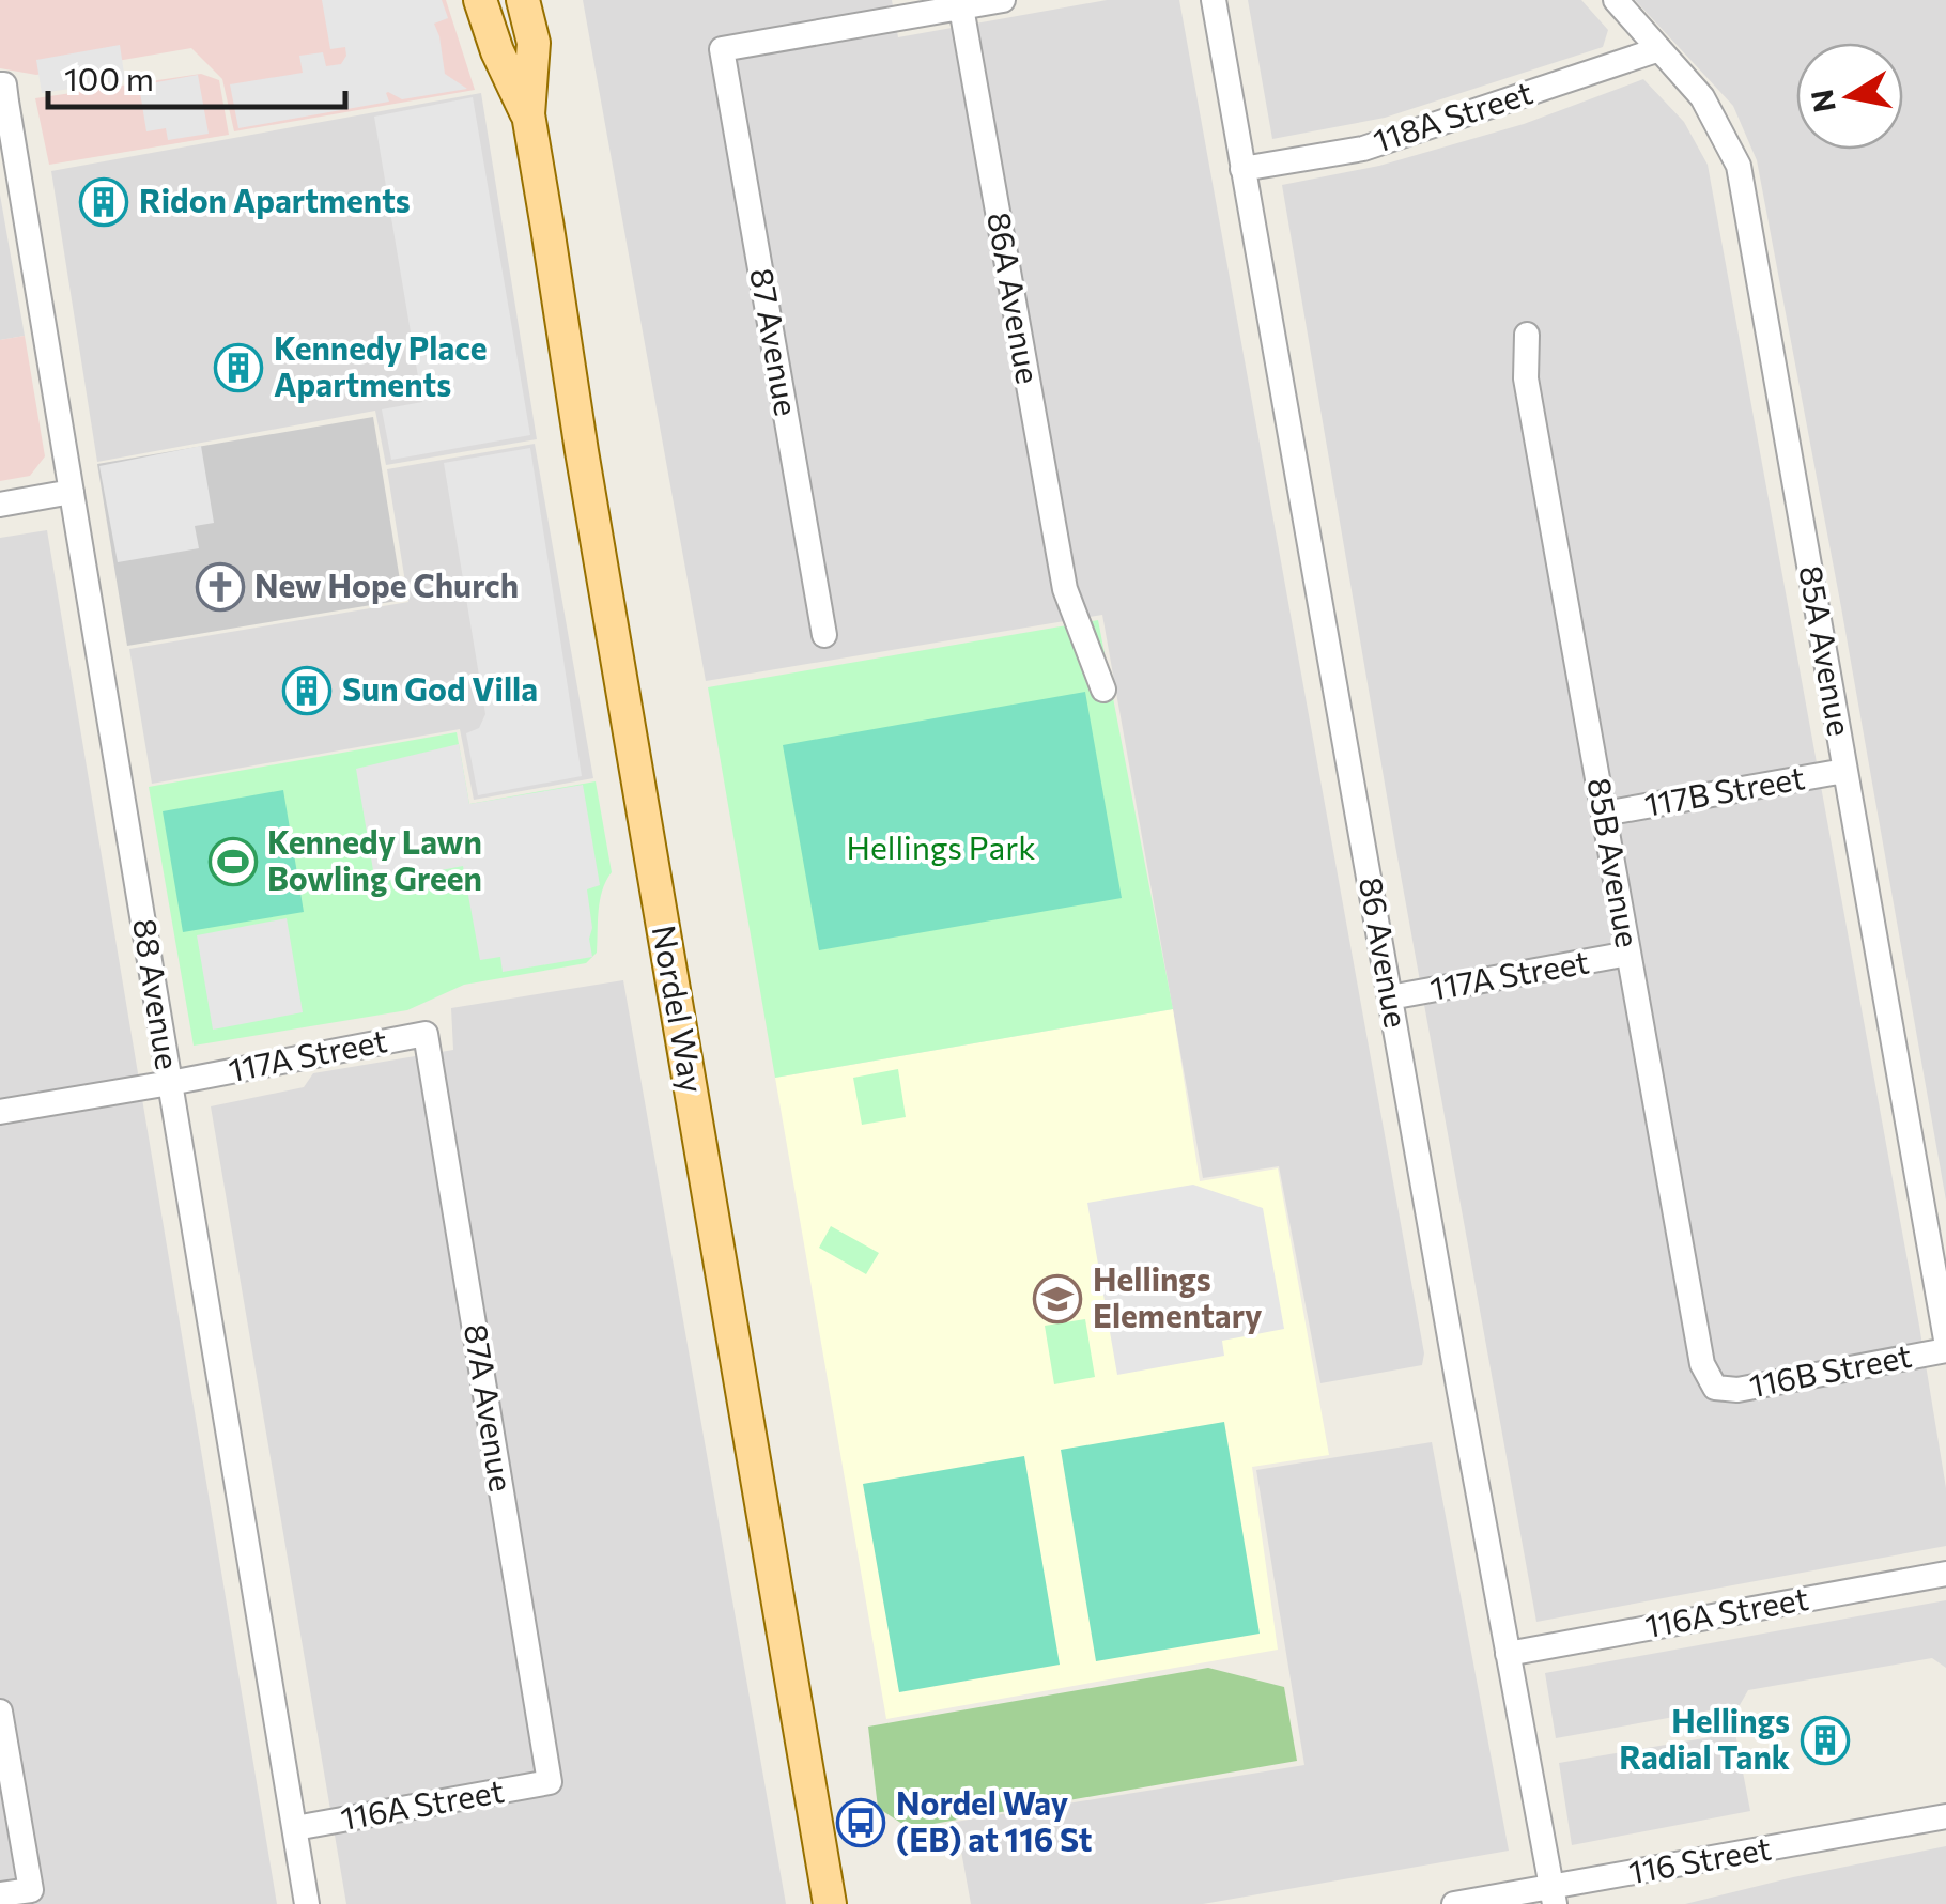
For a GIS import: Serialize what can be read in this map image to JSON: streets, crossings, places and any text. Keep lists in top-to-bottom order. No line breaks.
{"streets":{"main road":["Nordel Way"],"street":["118A Street","86A Avenue","87 Avenue","85A Avenue","117B Street","85B Avenue","86 Avenue","117A Street","88 Avenue","116B Street","87A Avenue","116A Street","116 Street"]},"crossings":[["118A Street","85A Avenue"],["118A Street","86 Avenue"],["86A Avenue","87 Avenue"],["85A Avenue","117B Street"],["117B Street","85B Avenue"],["85B Avenue","117A Street"],["85B Avenue","116B Street"],["86 Avenue","117A Street"],["86 Avenue","116A Street"],["86 Avenue","116 Street"],["117A Street","88 Avenue"],["117A Street","87A Avenue"],["88 Avenue","116A Street"],["87A Avenue","116A Street"]],"parks":["Hellings Park"],"places":{"building":["Ridon Apartments","Kennedy Place Apartments","Sun God Villa","Hellings Radial Tank"],"church":["New Hope Church"],"sports":["Kennedy Lawn Bowling Green"],"school or university":["Hellings Elementary"],"bus stop":["Nordel Way (EB) at 116 St"]},"scale_bar":"100 m","north":"left"}
